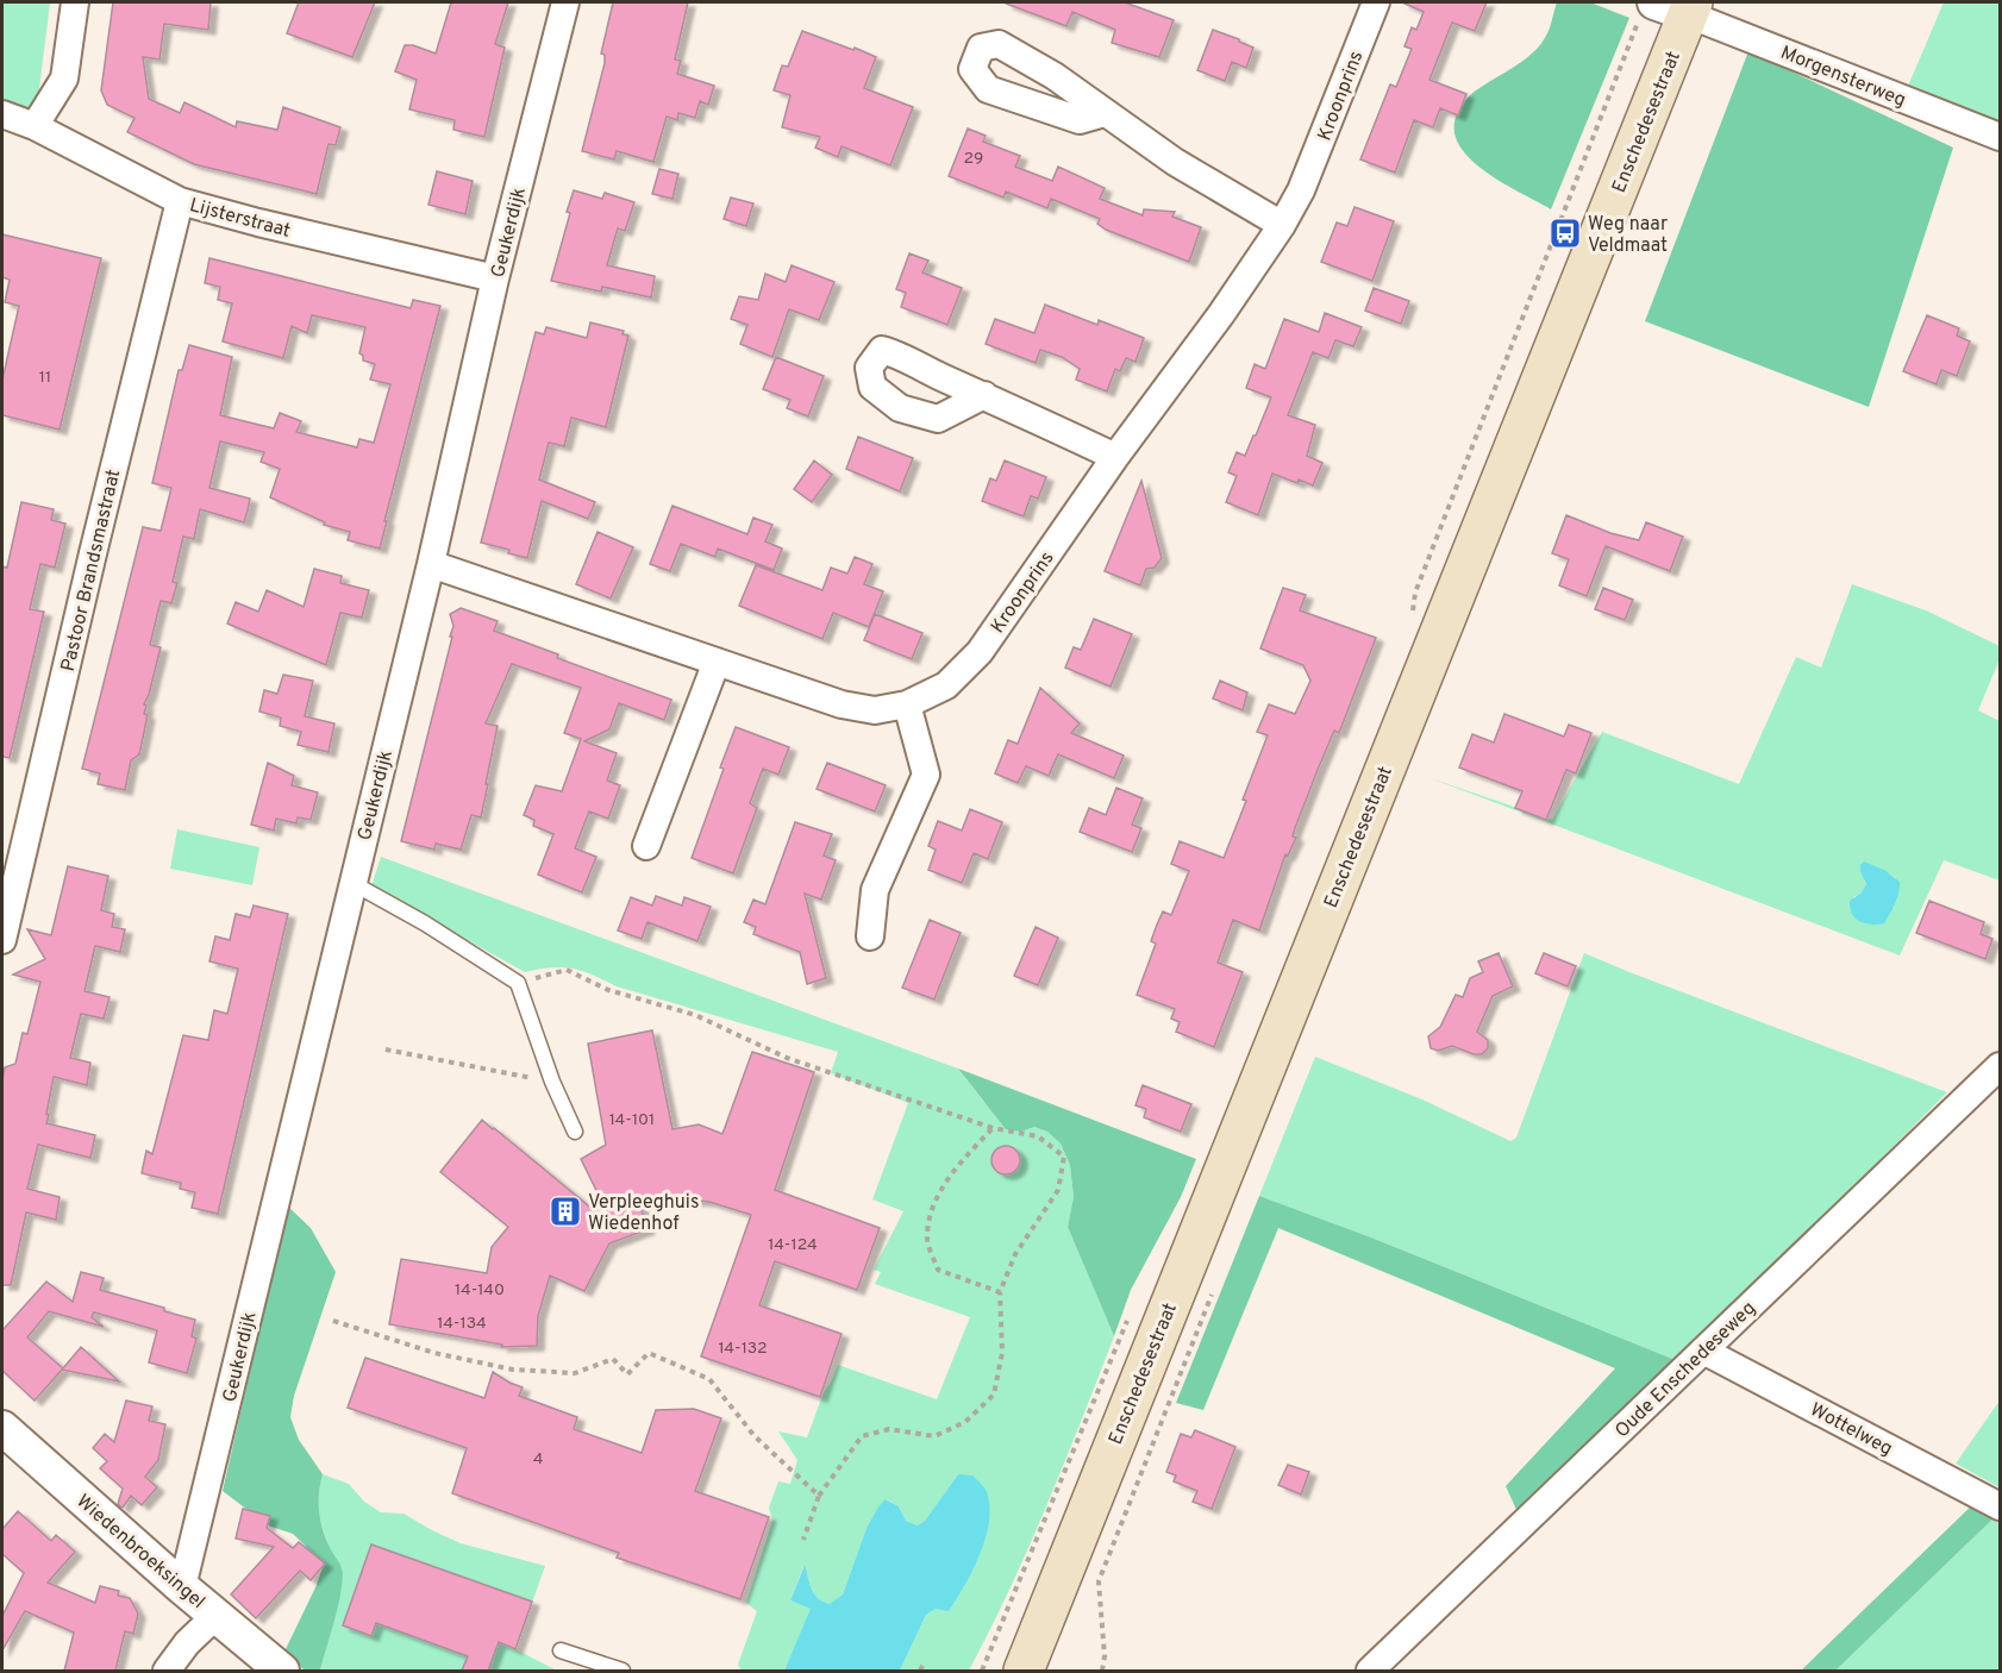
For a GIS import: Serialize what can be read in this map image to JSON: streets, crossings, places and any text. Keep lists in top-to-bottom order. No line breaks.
{"streets":{"main road":["Enschedesestraat"],"street":["Morgensterweg","Kroonprins","Lijsterstraat","Geukerdijk","Pastoor Brandsmastraat","Oude Enschedeseweg","Wottelweg","Wiedenbroeksingel"]},"crossings":[["Morgensterweg","Enschedesestraat"],["Kroonprins","Geukerdijk"],["Lijsterstraat","Geukerdijk"],["Lijsterstraat","Pastoor Brandsmastraat"],["Geukerdijk","Wiedenbroeksingel"],["Oude Enschedeseweg","Wottelweg"]],"places":{"bus stop":["Weg naar Veldmaat"],"building":["Verpleeghuis Wiedenhof"]},"house_numbers":["29","11","14-101","14-124","14-140","14-134","14-132","4"]}
